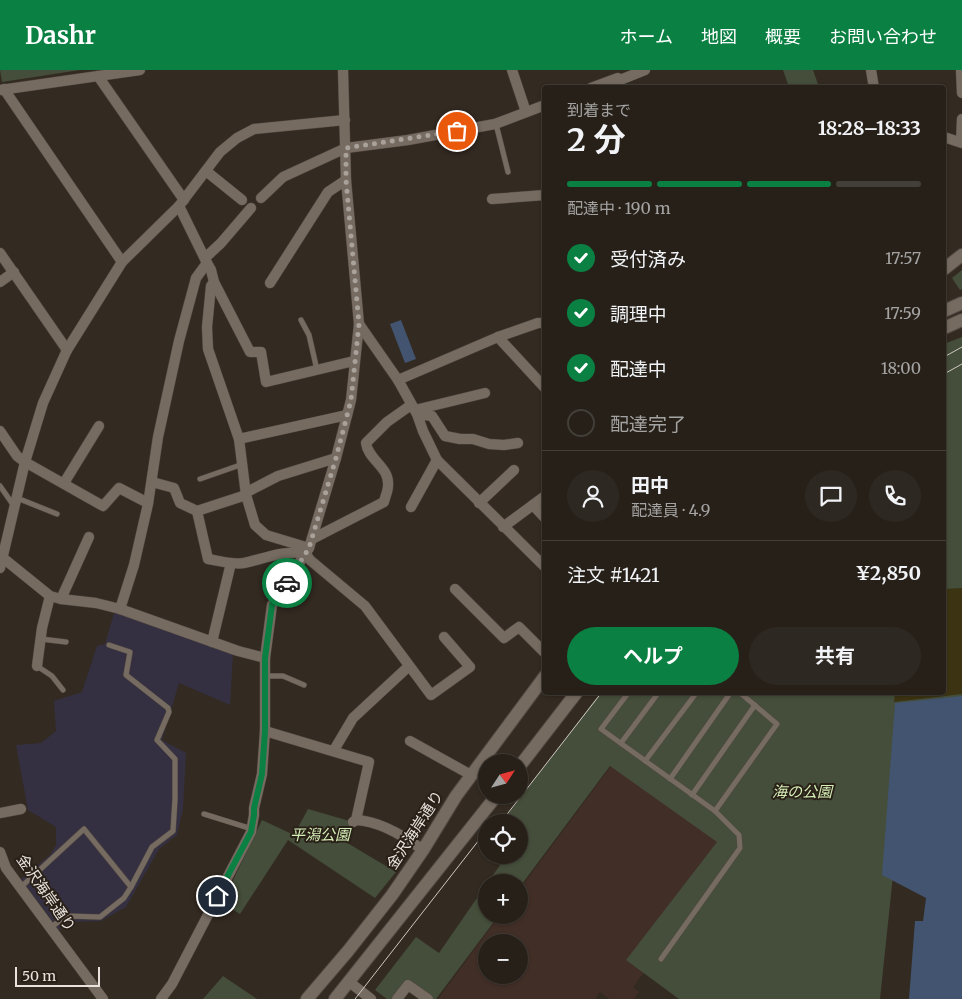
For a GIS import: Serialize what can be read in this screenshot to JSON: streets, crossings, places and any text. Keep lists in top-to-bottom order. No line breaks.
{"streets":{"street":["金沢海岸通り"]},"parks":["海の公園","平潟公園"],"scale_bar":"50 m","north":"top right","page":{"header":"Dashr","nav":["ホーム","地図","概要","お問い合わせ"],"heading":["2 分","到着まで","18:28–18:33"],"panel":["田中","配達員 · 4.9","注文 #1421","¥2,850"],"bar":"配達中 · 190 m","list":[["受付済み","17:57"],["調理中","17:59"],["配達中","18:00"],"配達完了"],"buttons":["ヘルプ","共有"],"map_buttons":["+","−"],"scale":"50 m"}}
